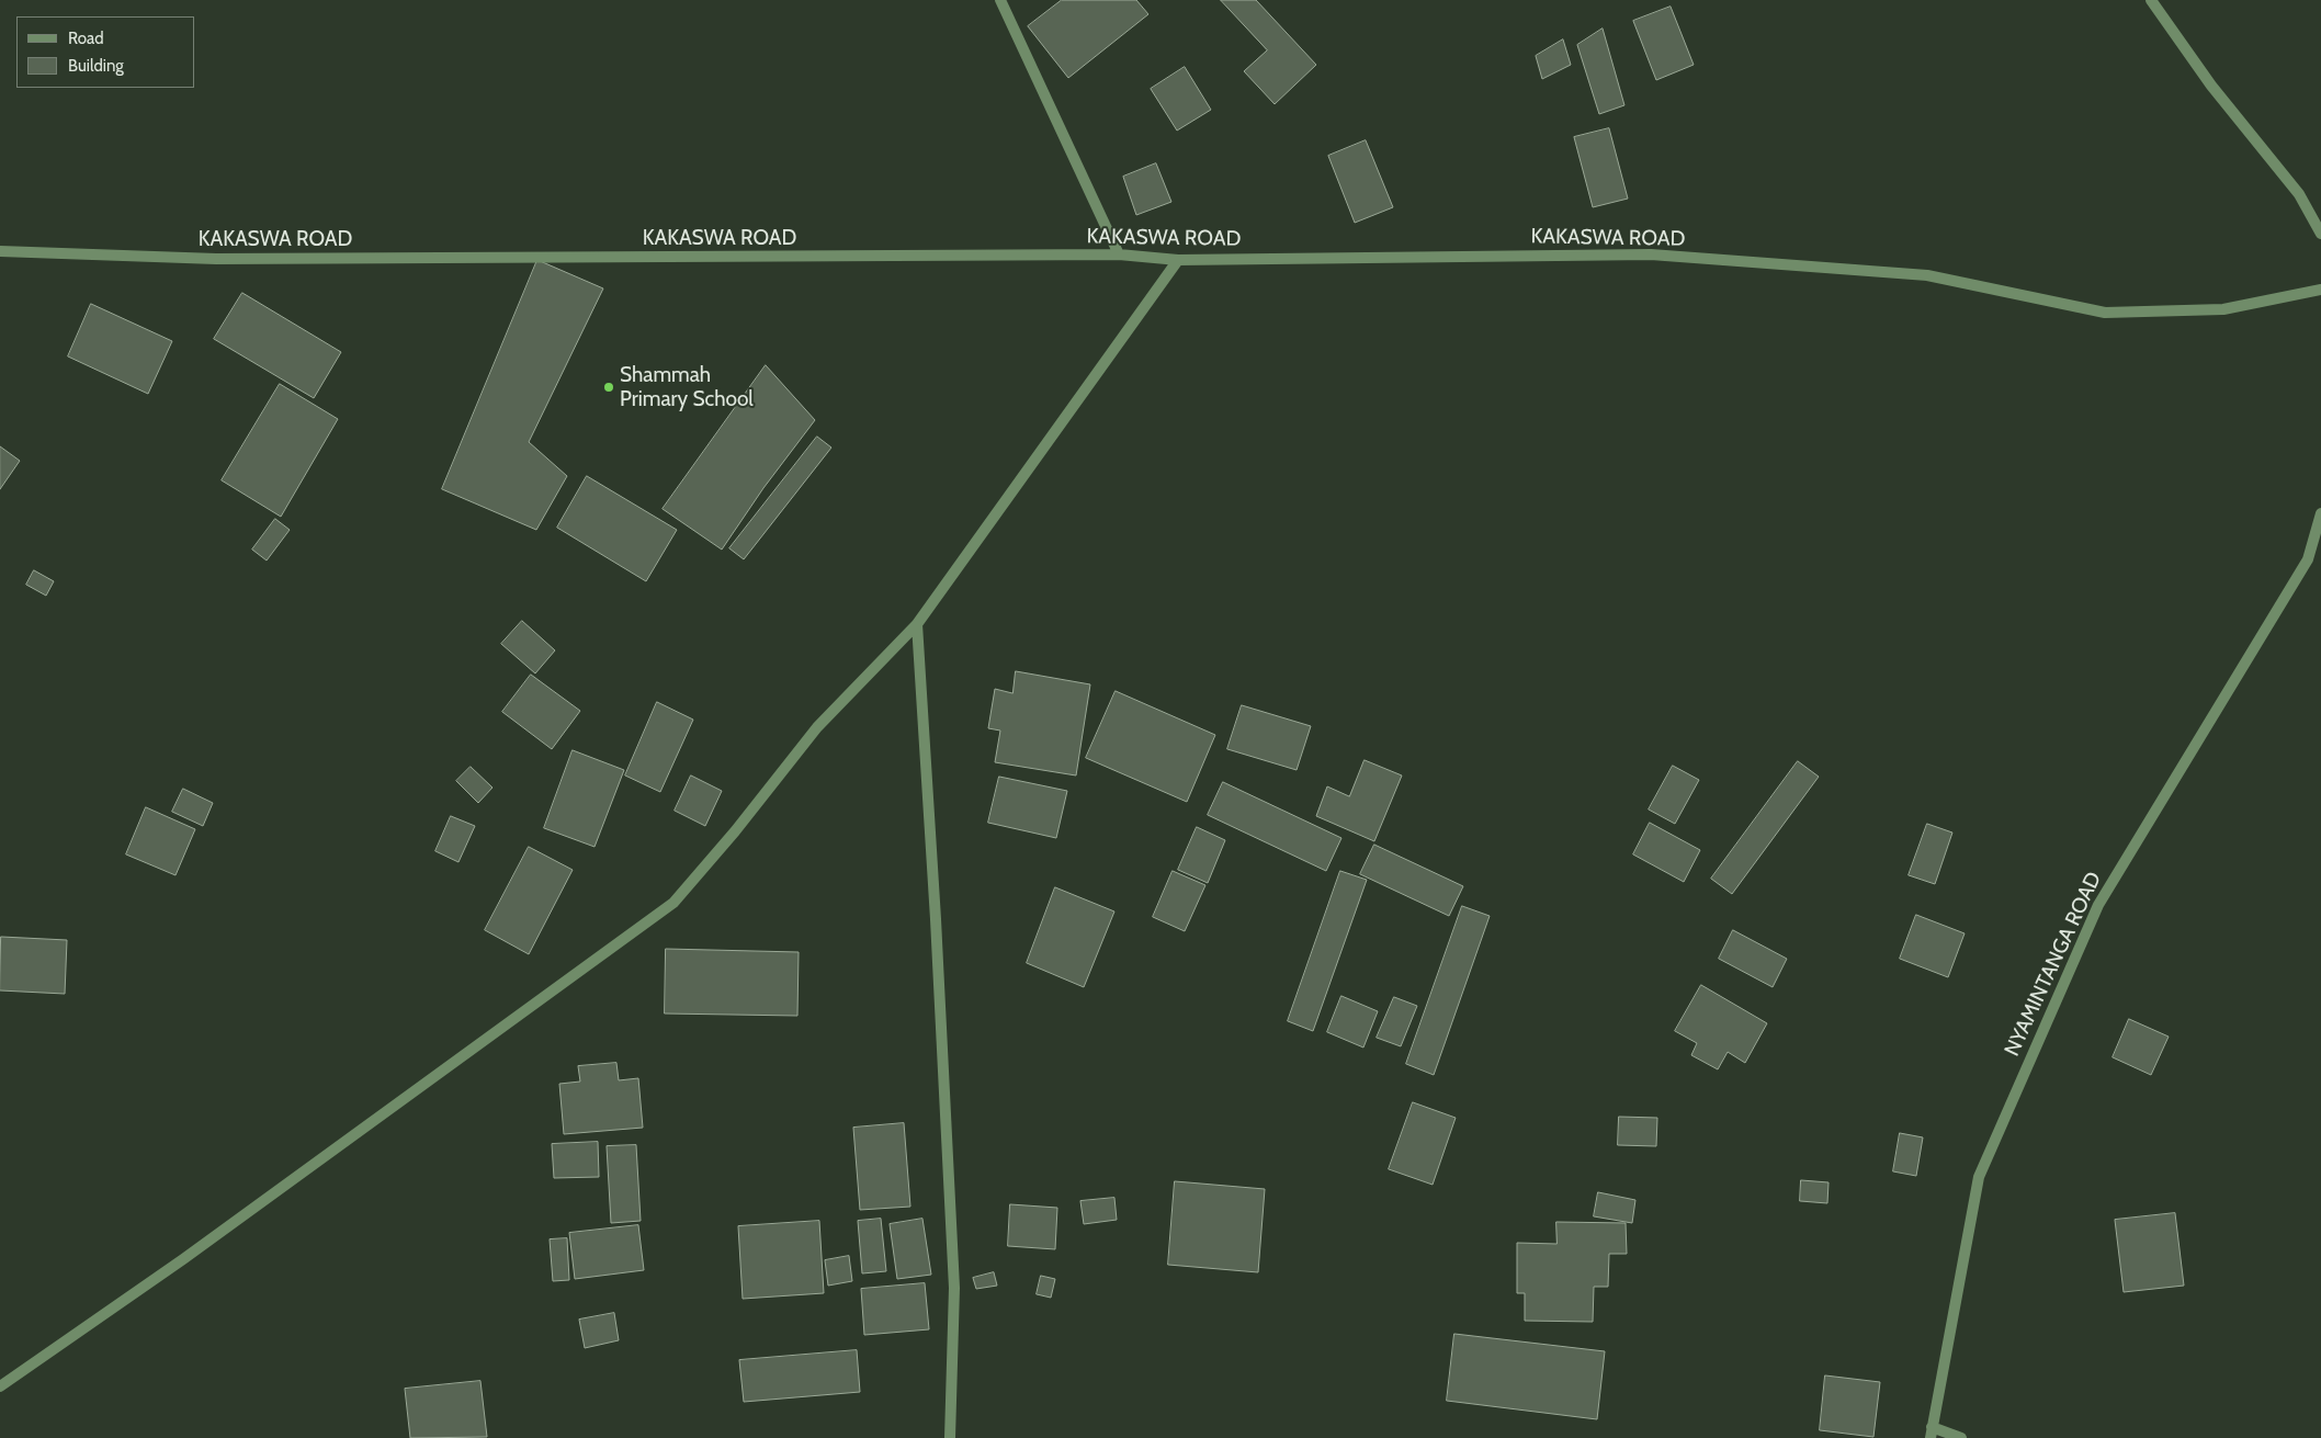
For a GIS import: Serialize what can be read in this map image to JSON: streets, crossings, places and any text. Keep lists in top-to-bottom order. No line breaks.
{"streets":{"street":["KAKASWA ROAD","NYAMINTANGA ROAD"]},"places":["Shammah Primary School"],"legend":["Road","Building"]}
